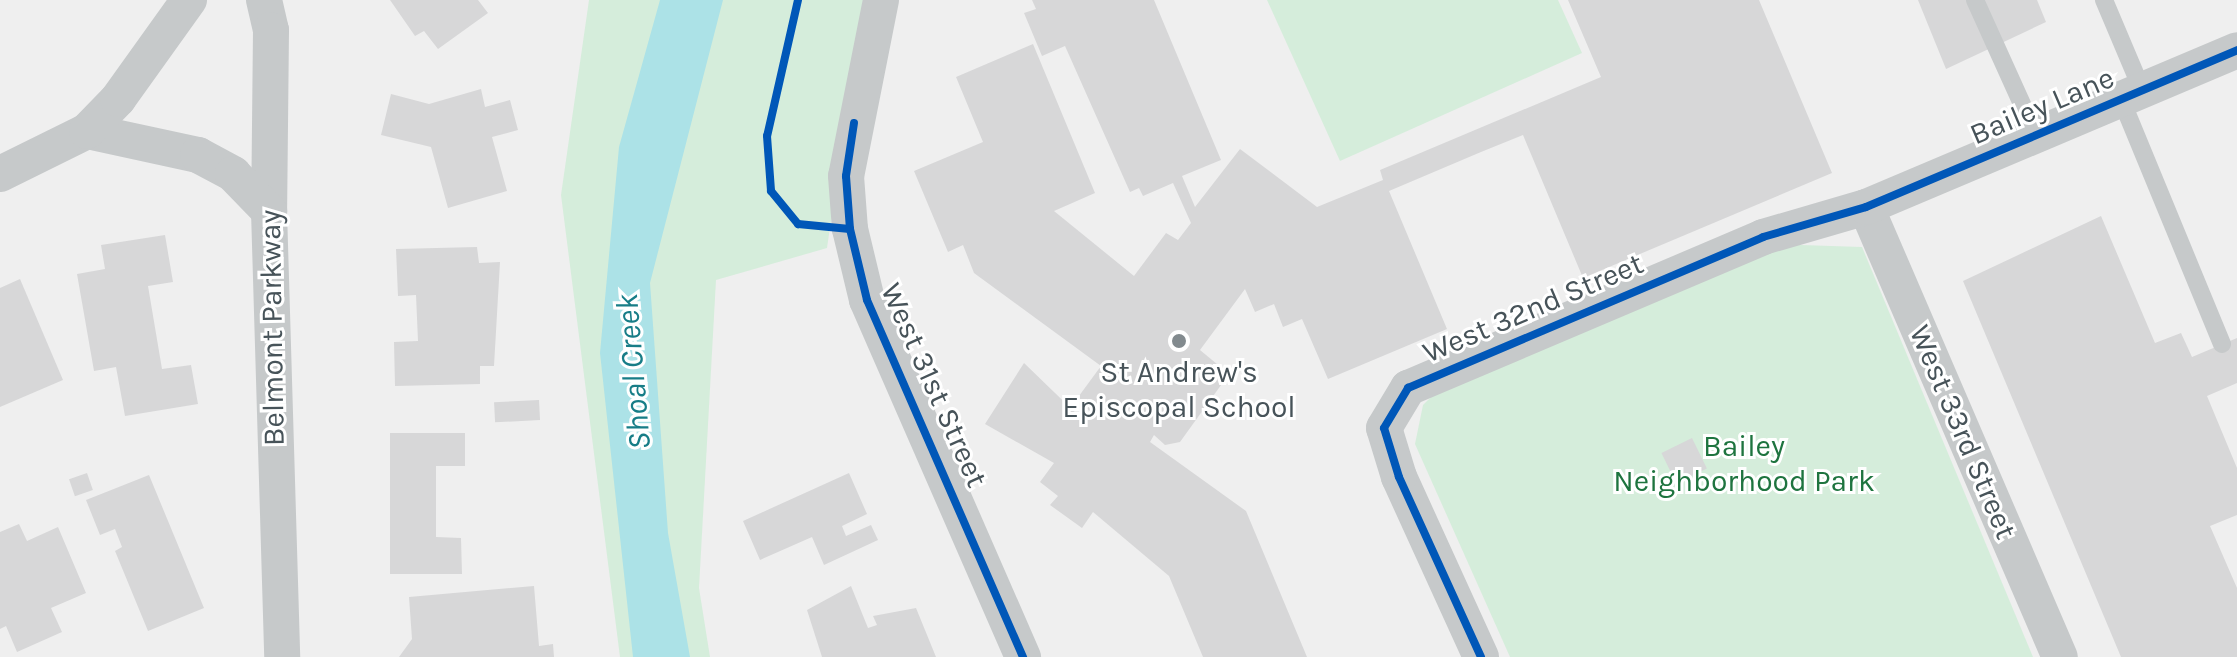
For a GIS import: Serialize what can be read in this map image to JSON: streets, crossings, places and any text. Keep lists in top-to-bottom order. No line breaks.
{"streets":{"street":["Bailey Lane","West 32nd Street","Belmont Parkway","West 31st Street","West 33rd Street"]},"crossings":[["Bailey Lane","West 32nd Street"],["Bailey Lane","West 33rd Street"],["West 32nd Street","West 33rd Street"]],"water":["Shoal Creek"],"parks":["Bailey Neighborhood Park"],"places":["St Andrew's Episcopal School"]}
